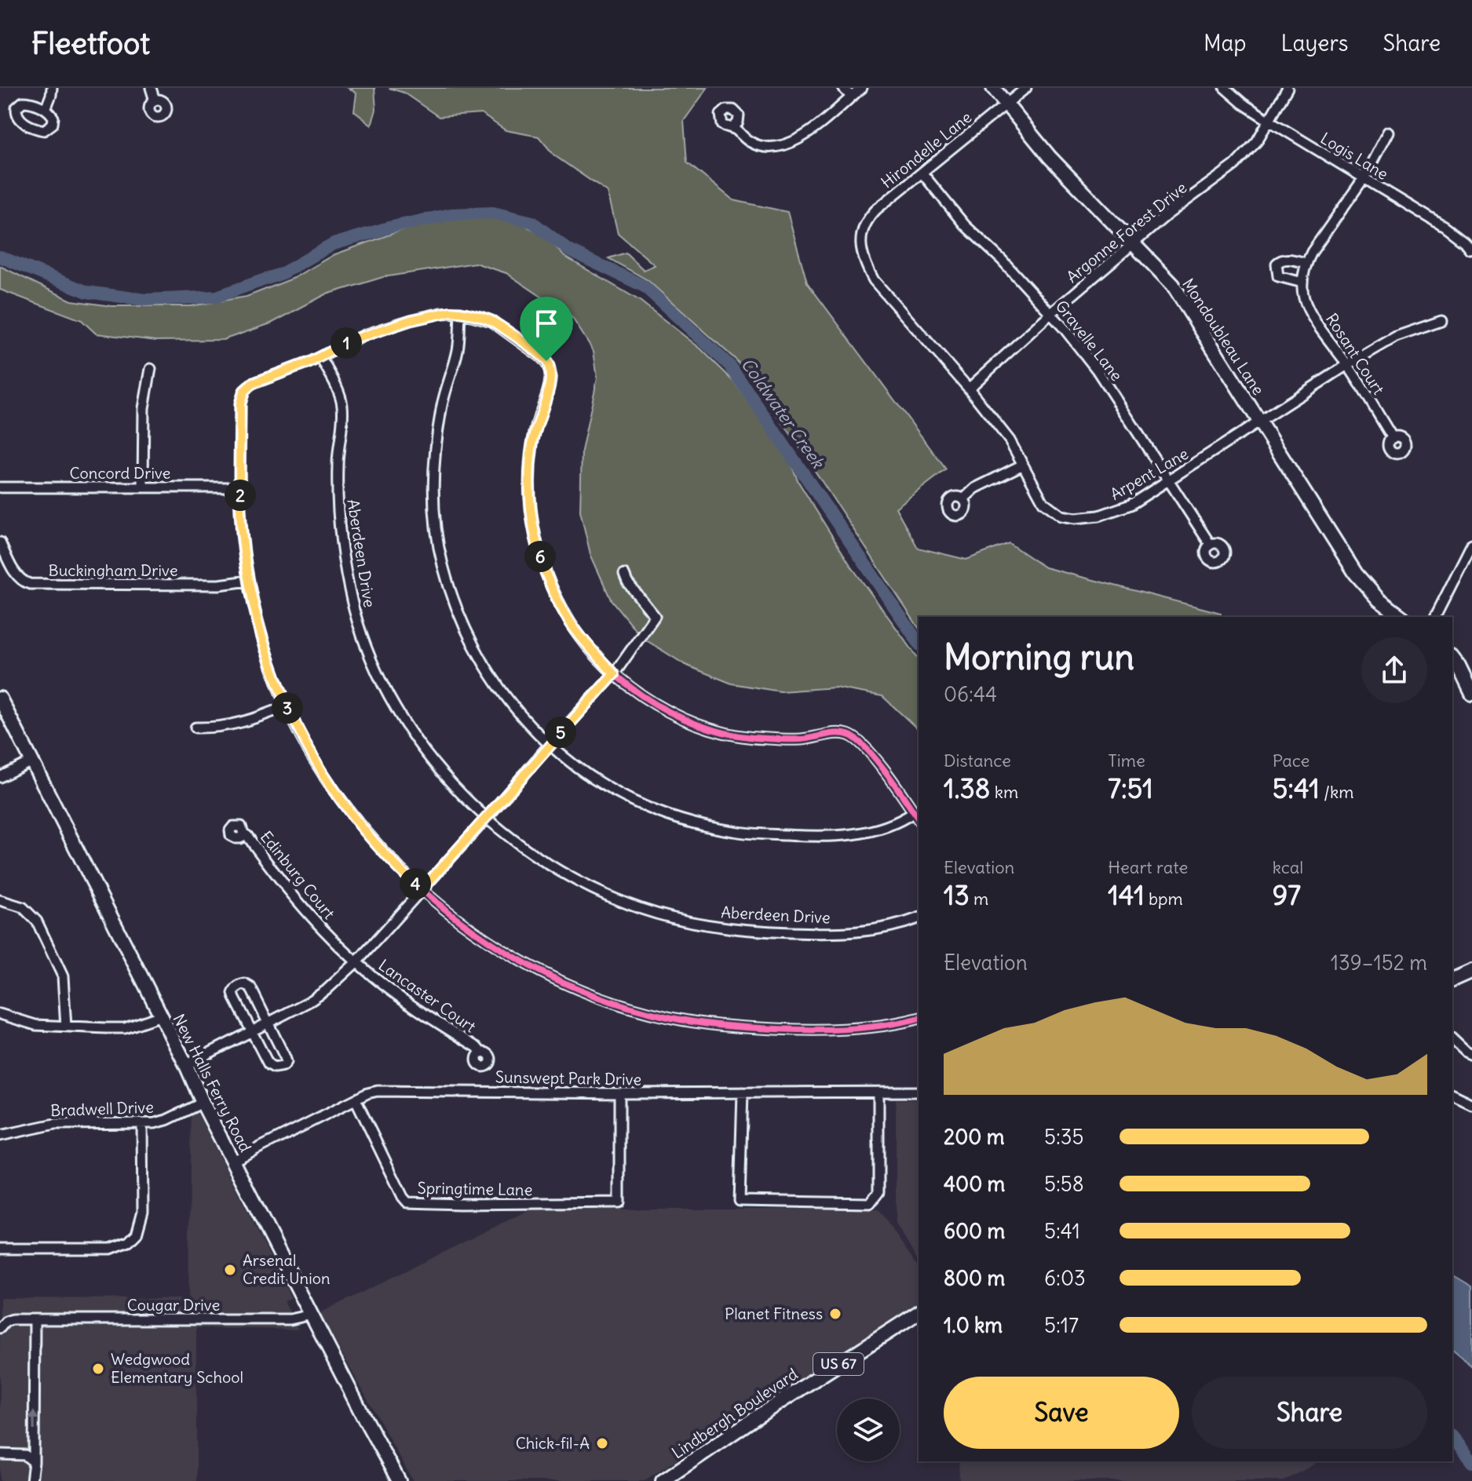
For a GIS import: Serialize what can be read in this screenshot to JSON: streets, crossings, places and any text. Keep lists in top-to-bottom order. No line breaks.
{"streets":{"main road":["Mondoubleau Lane","New Halls Ferry Road","US 67","Lindbergh Boulevard"],"street":["Hirondelle Lane","Logis Lane","Argonne Forest Drive","Gravelle Lane","Rosant Court","Concord Drive","Arpent Lane","Aberdeen Drive","Buckingham Drive","Edinburg Court","Lancaster Court","Sunswept Park Drive","Bradwell Drive","Springtime Lane","Cougar Drive"]},"crossings":[["Hirondelle Lane","Mondoubleau Lane"],["Hirondelle Lane","Gravelle Lane"],["Hirondelle Lane","Arpent Lane"],["Logis Lane","Argonne Forest Drive"],["Logis Lane","Rosant Court"],["Argonne Forest Drive","Mondoubleau Lane"],["Argonne Forest Drive","Gravelle Lane"],["Argonne Forest Drive","Arpent Lane"],["Mondoubleau Lane","Arpent Lane"],["Gravelle Lane","Arpent Lane"],["Rosant Court","Arpent Lane"],["Edinburg Court","Lancaster Court"],["Sunswept Park Drive","New Halls Ferry Road"],["Sunswept Park Drive","Springtime Lane"],["New Halls Ferry Road","Bradwell Drive"],["New Halls Ferry Road","Cougar Drive"]],"water":["Coldwater Creek"],"places":["Arsenal Credit Union","Planet Fitness","Wedgwood Elementary School","Chick-fil-A"],"page":{"header":"Fleetfoot","nav":["Map","Layers","Share"],"pins":["1","2","6","3","5","4"],"heading":["Morning run","06:44"],"stats":[["Distance","1.38 km"],["Time","7:51"],["Pace","5:41 /km"],["Elevation","13 m"],["Heart rate","141 bpm"],["kcal","97"]],"chart":["Elevation","139–152 m"],"list":[{"name":"200 m","note":"5:35"},{"name":"400 m","note":"5:58"},{"name":"600 m","note":"5:41"},{"name":"800 m","note":"6:03"},{"name":"1.0 km","note":"5:17"}],"buttons":["Save","Share"]}}
